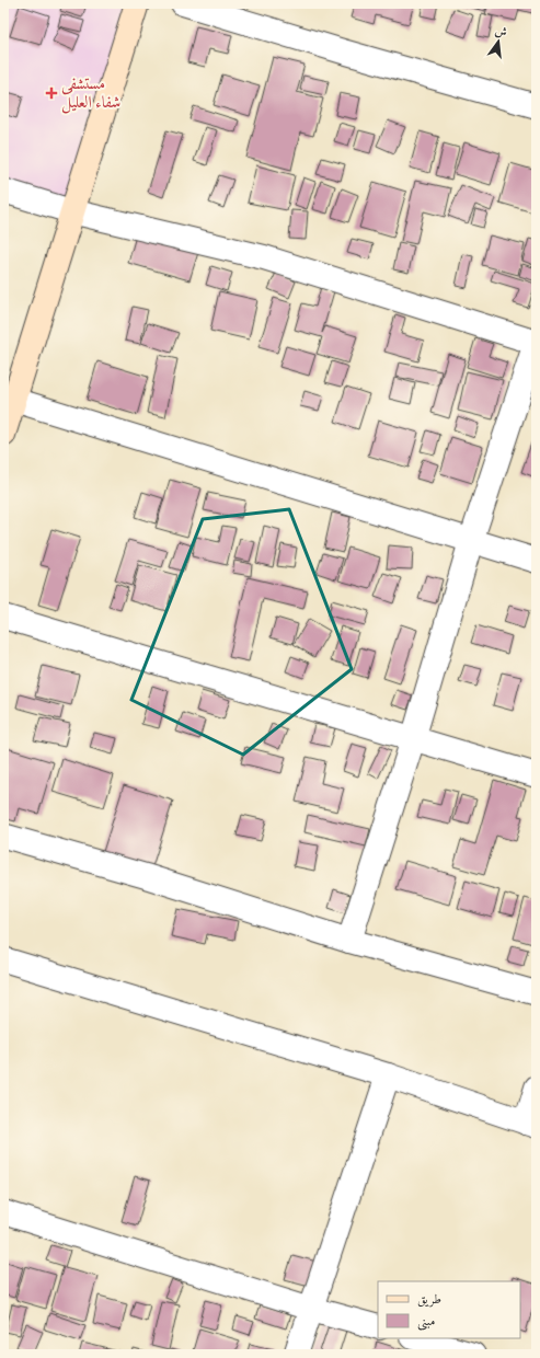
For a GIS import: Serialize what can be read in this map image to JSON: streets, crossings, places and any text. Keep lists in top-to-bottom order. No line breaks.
{"places":{"health":["مستشفى شفاء العليل"]},"legend":["طريق","مبنى"],"north":"top"}
